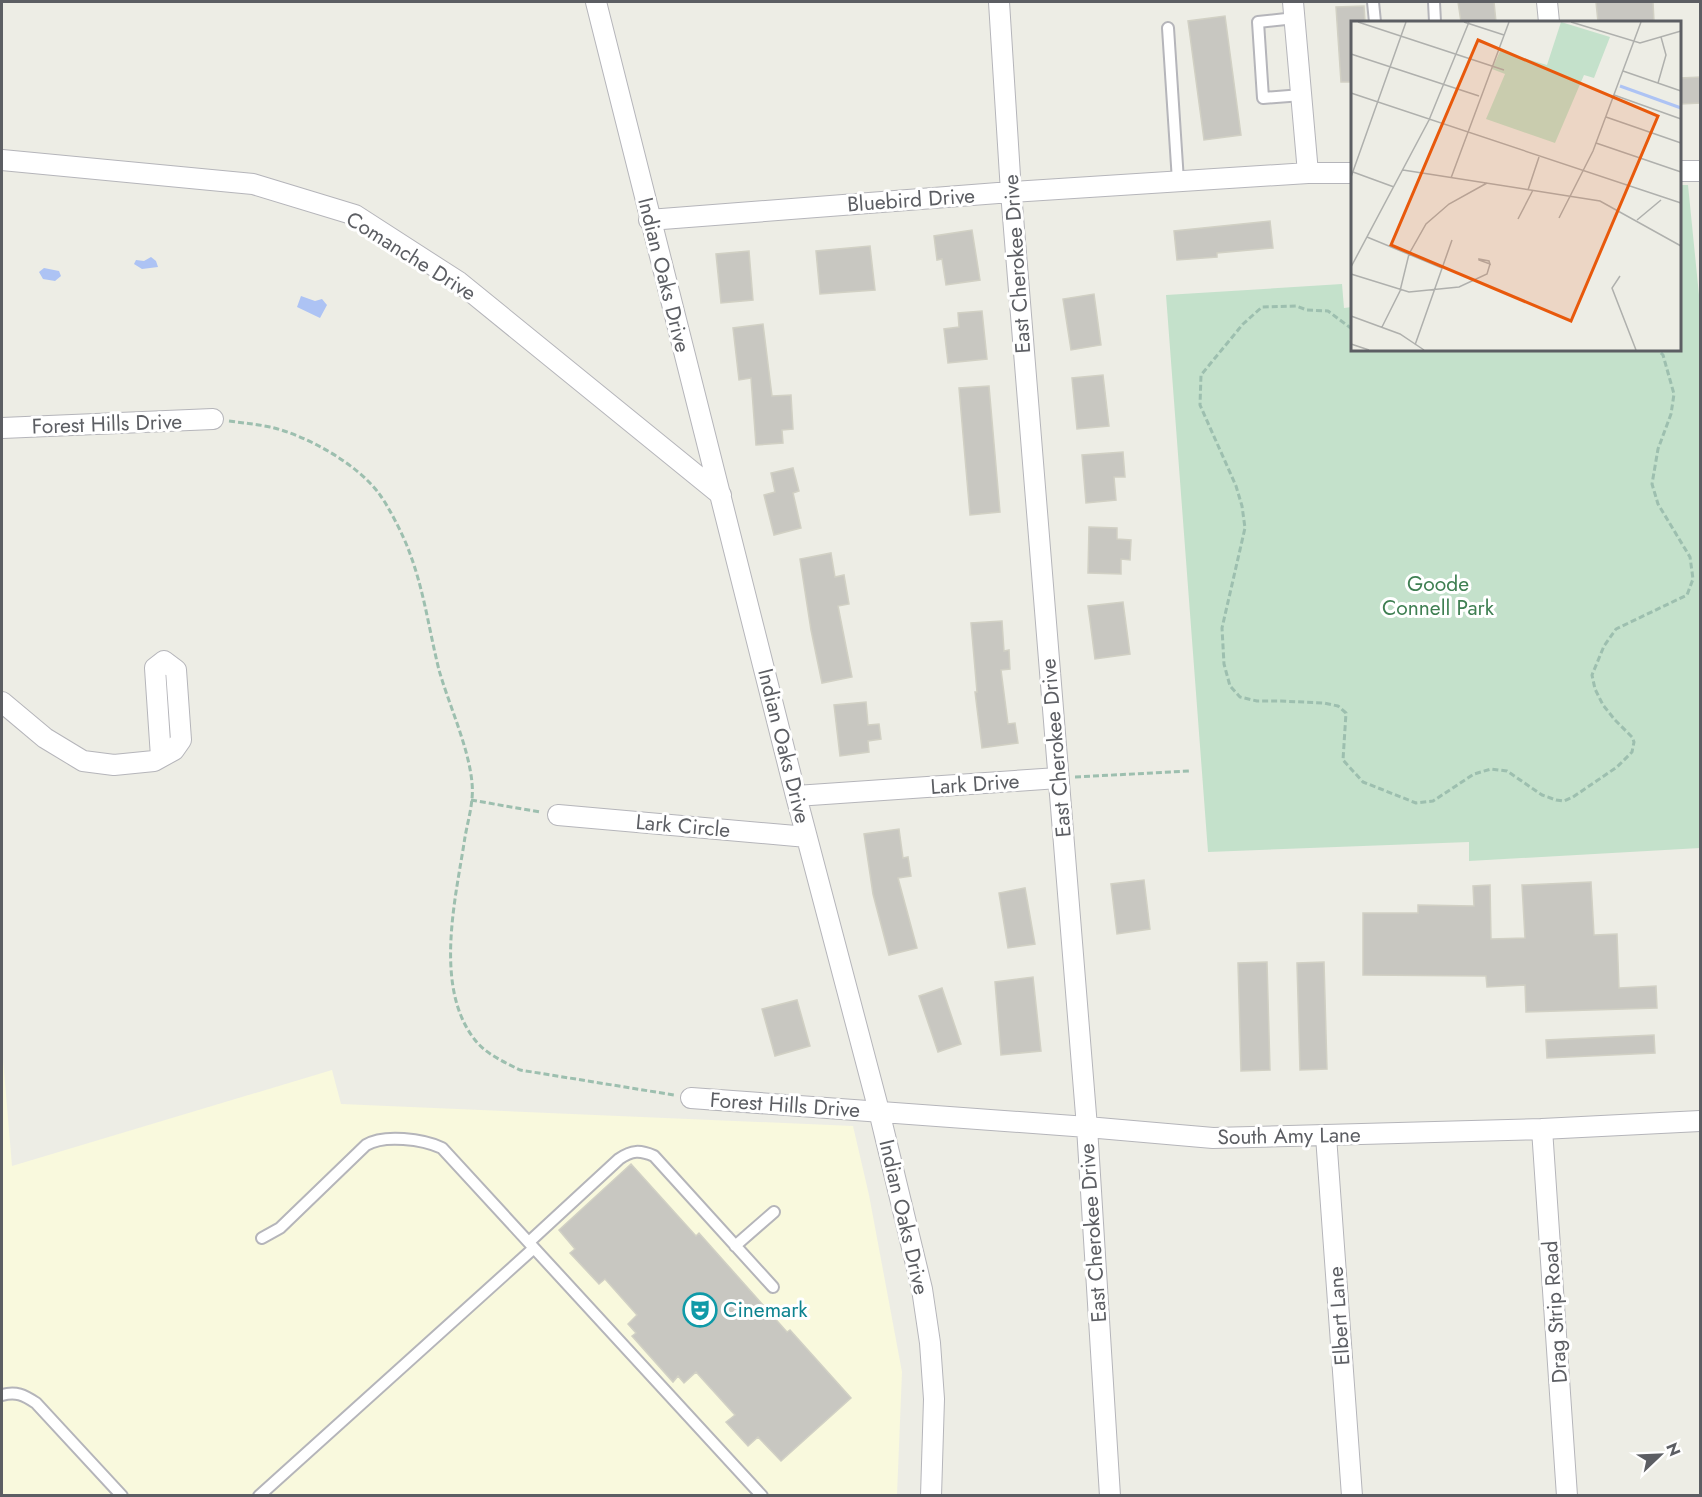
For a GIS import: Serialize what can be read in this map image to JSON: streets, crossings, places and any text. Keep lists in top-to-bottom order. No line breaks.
{"streets":{"street":["Bluebird Drive","Comanche Drive","East Cherokee Drive","Indian Oaks Drive","Forest Hills Drive","Lark Drive","Lark Circle","South Amy Lane","Drag Strip Road","Elbert Lane"]},"crossings":[["Bluebird Drive","East Cherokee Drive"],["Bluebird Drive","Indian Oaks Drive"],["Comanche Drive","Indian Oaks Drive"],["East Cherokee Drive","Lark Drive"],["East Cherokee Drive","South Amy Lane"],["Indian Oaks Drive","Forest Hills Drive"],["Indian Oaks Drive","Lark Drive"],["Indian Oaks Drive","Lark Circle"],["Indian Oaks Drive","South Amy Lane"],["Forest Hills Drive","South Amy Lane"],["South Amy Lane","Drag Strip Road"],["South Amy Lane","Elbert Lane"]],"parks":["Goode Connell Park"],"places":{"theatre":["Cinemark"]},"north":"top right"}
